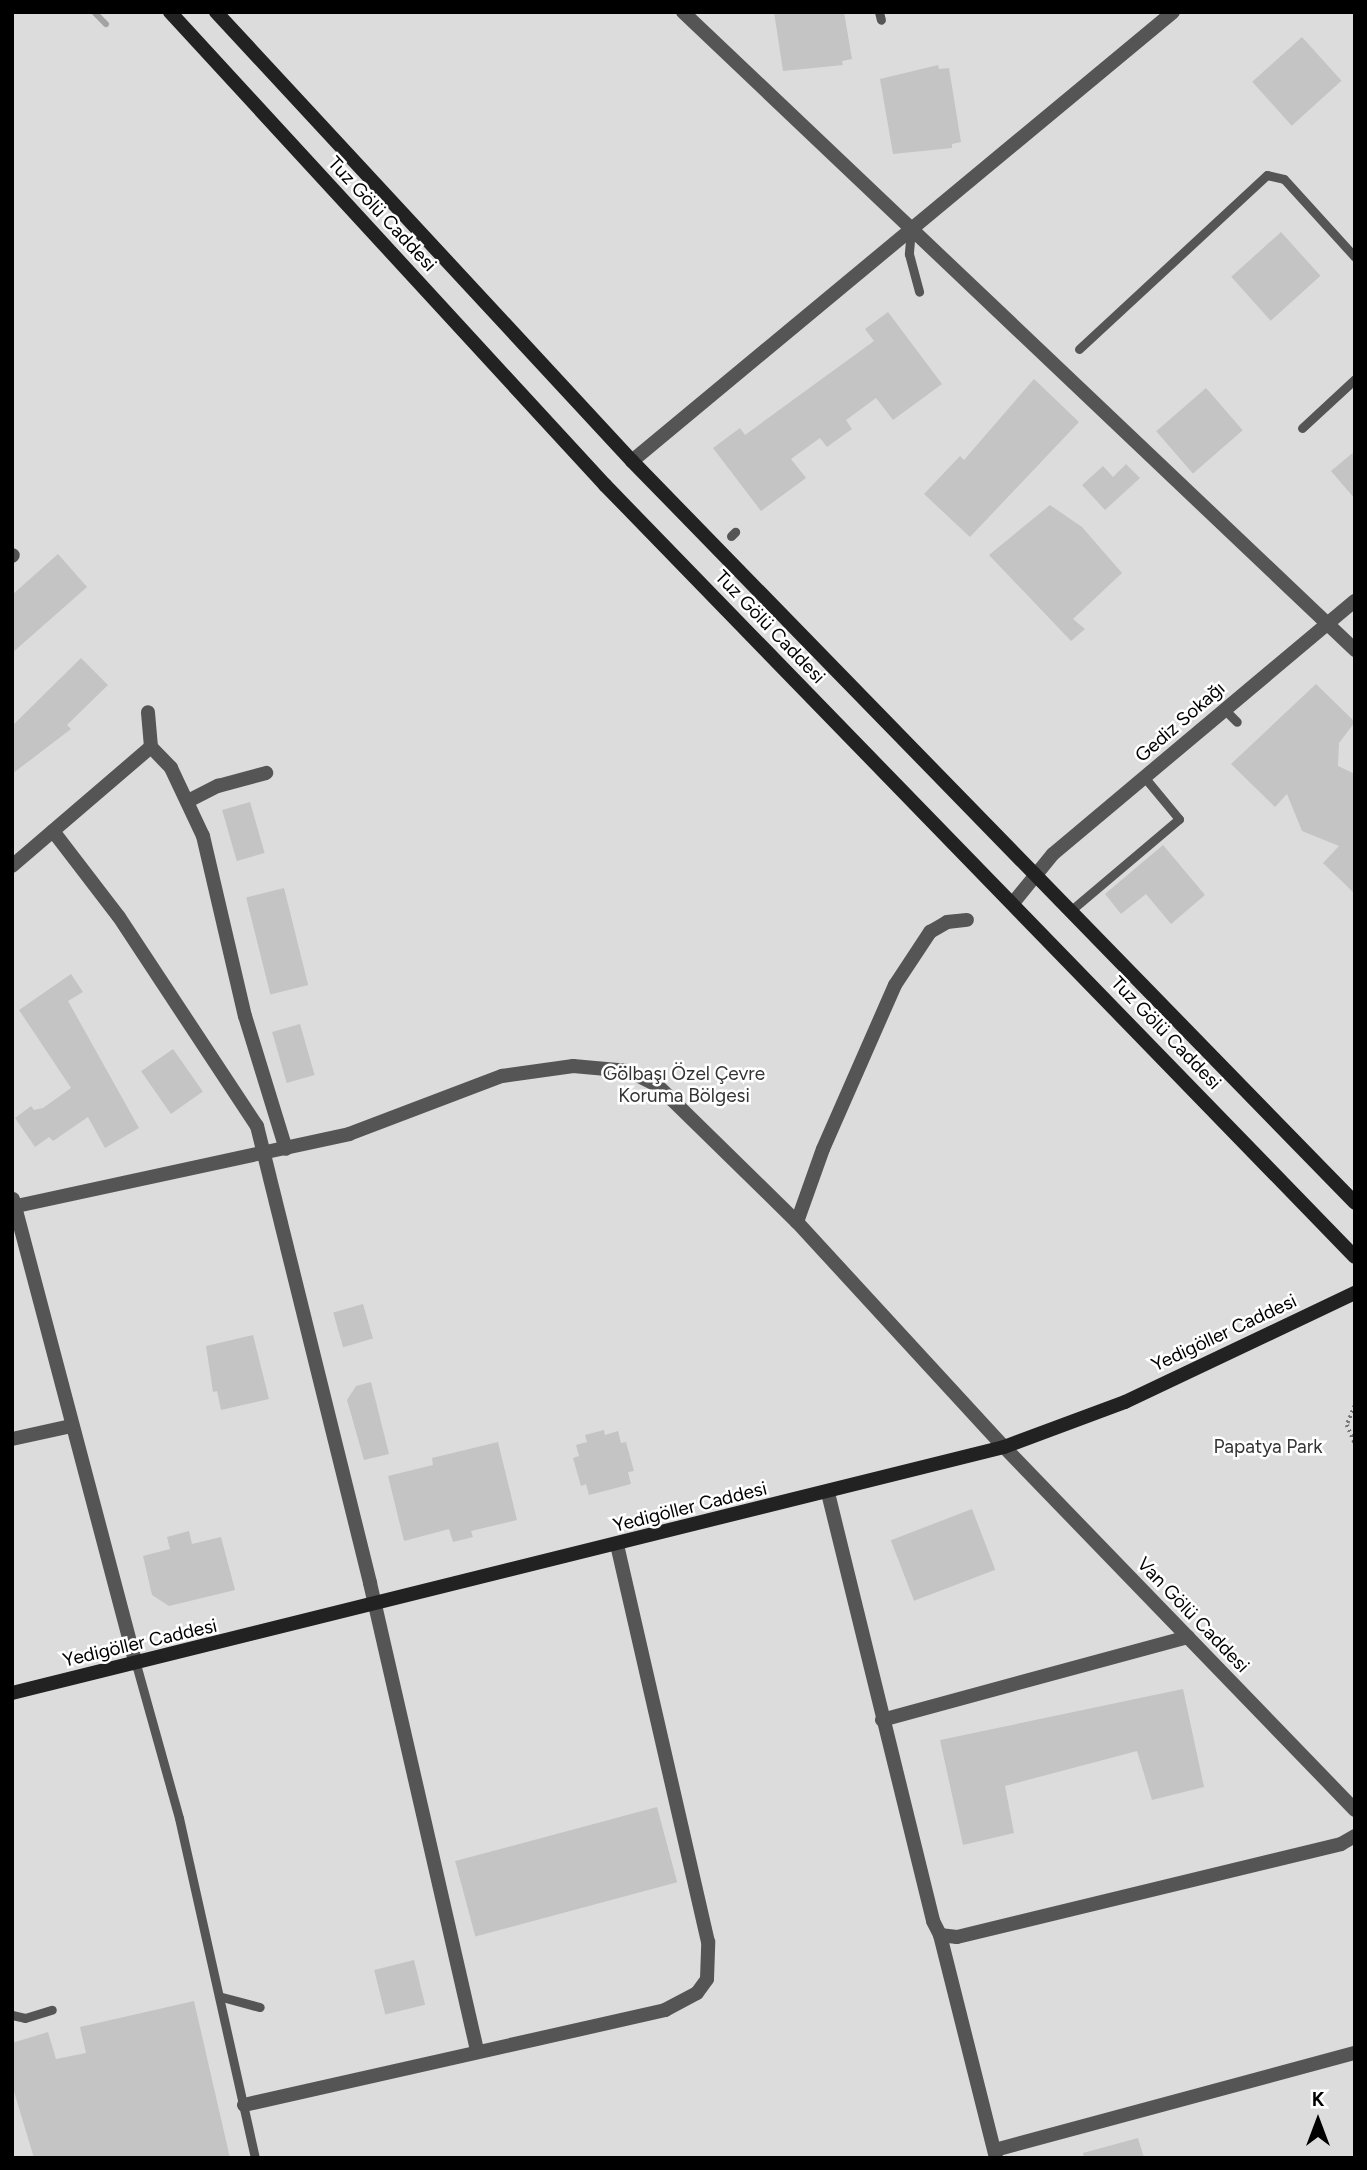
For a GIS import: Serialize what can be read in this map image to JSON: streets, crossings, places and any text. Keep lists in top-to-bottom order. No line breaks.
{"streets":{"street":["Tuz Gölü Caddesi","Gediz Sokağı","Yedigöller Caddesi","Van Gölü Caddesi"]},"crossings":[["Tuz Gölü Caddesi","Gediz Sokağı"],["Yedigöller Caddesi","Van Gölü Caddesi"]],"parks":["Gölbaşı Özel Çevre Koruma Bölgesi","Papatya Park"],"north":"top"}
